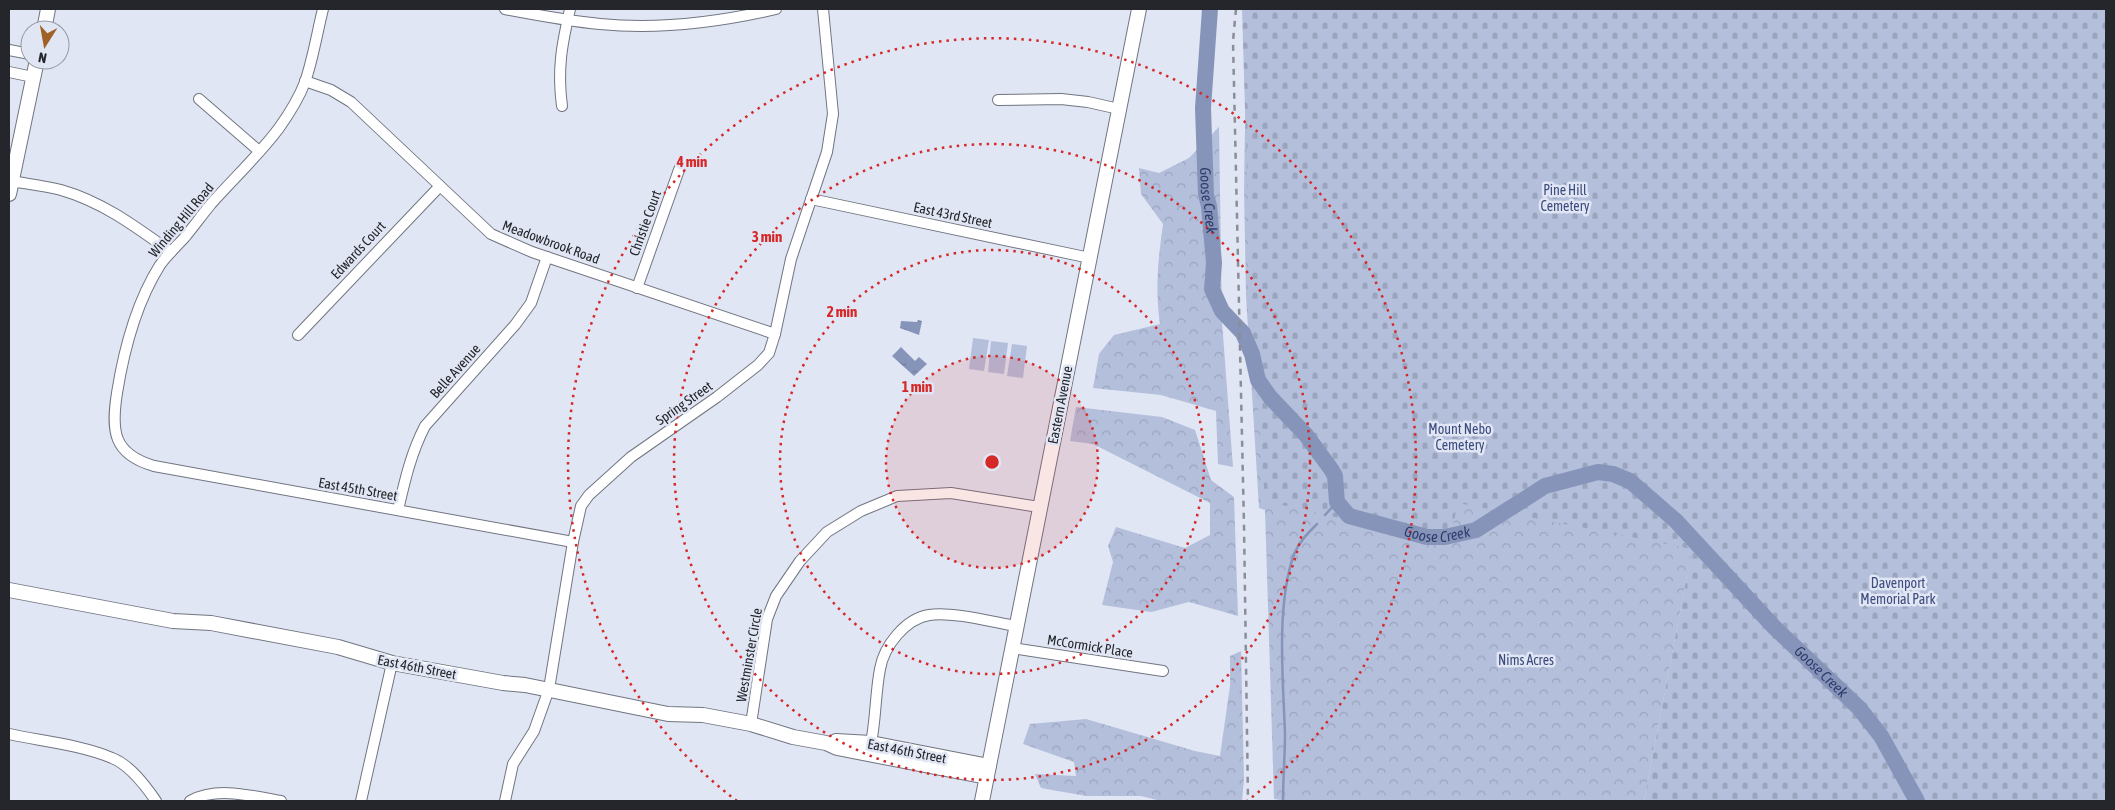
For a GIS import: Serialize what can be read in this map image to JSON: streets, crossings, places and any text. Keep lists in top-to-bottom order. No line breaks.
{"streets":{"street":["East 43rd Street","Winding Hill Road","Christie Court","Meadowbrook Road","Edwards Court","Belle Avenue","Spring Street","Eastern Avenue","East 45th Street","McCormick Place","Westminster Circle","East 46th Street"]},"crossings":[["East 43rd Street","Spring Street"],["East 43rd Street","Eastern Avenue"],["Winding Hill Road","Meadowbrook Road"],["Winding Hill Road","East 45th Street"],["Christie Court","Meadowbrook Road"],["Meadowbrook Road","Edwards Court"],["Meadowbrook Road","Belle Avenue"],["Meadowbrook Road","Spring Street"],["Belle Avenue","East 45th Street"],["Spring Street","East 45th Street"],["Spring Street","East 46th Street"],["Eastern Avenue","McCormick Place"],["Eastern Avenue","Westminster Circle"],["Eastern Avenue","East 46th Street"],["Westminster Circle","East 46th Street"]],"water":["Goose Creek"],"parks":["Pine Hill Cemetery","Mount Nebo Cemetery","Davenport Memorial Park","Nims Acres"],"north":"bottom","rings":["4 min","3 min","2 min","1 min"]}
